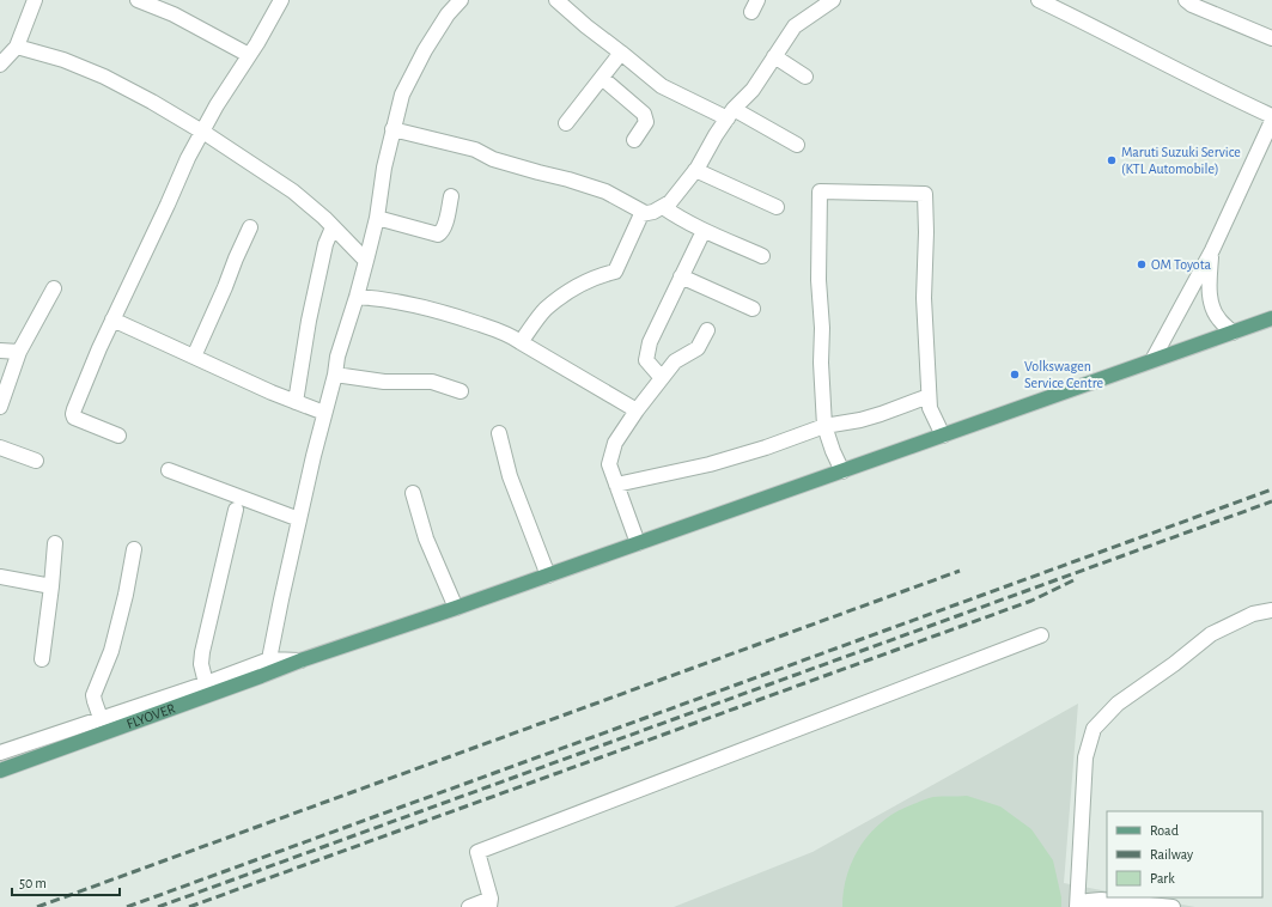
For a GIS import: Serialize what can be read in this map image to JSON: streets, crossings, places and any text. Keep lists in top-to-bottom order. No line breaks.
{"streets":{"main road":["FLYOVER"]},"places":["Maruti Suzuki Service (KTL Automobile)","OM Toyota","Volkswagen Service Centre"],"legend":["Road","Railway","Park"],"scale_bar":"50 m"}
